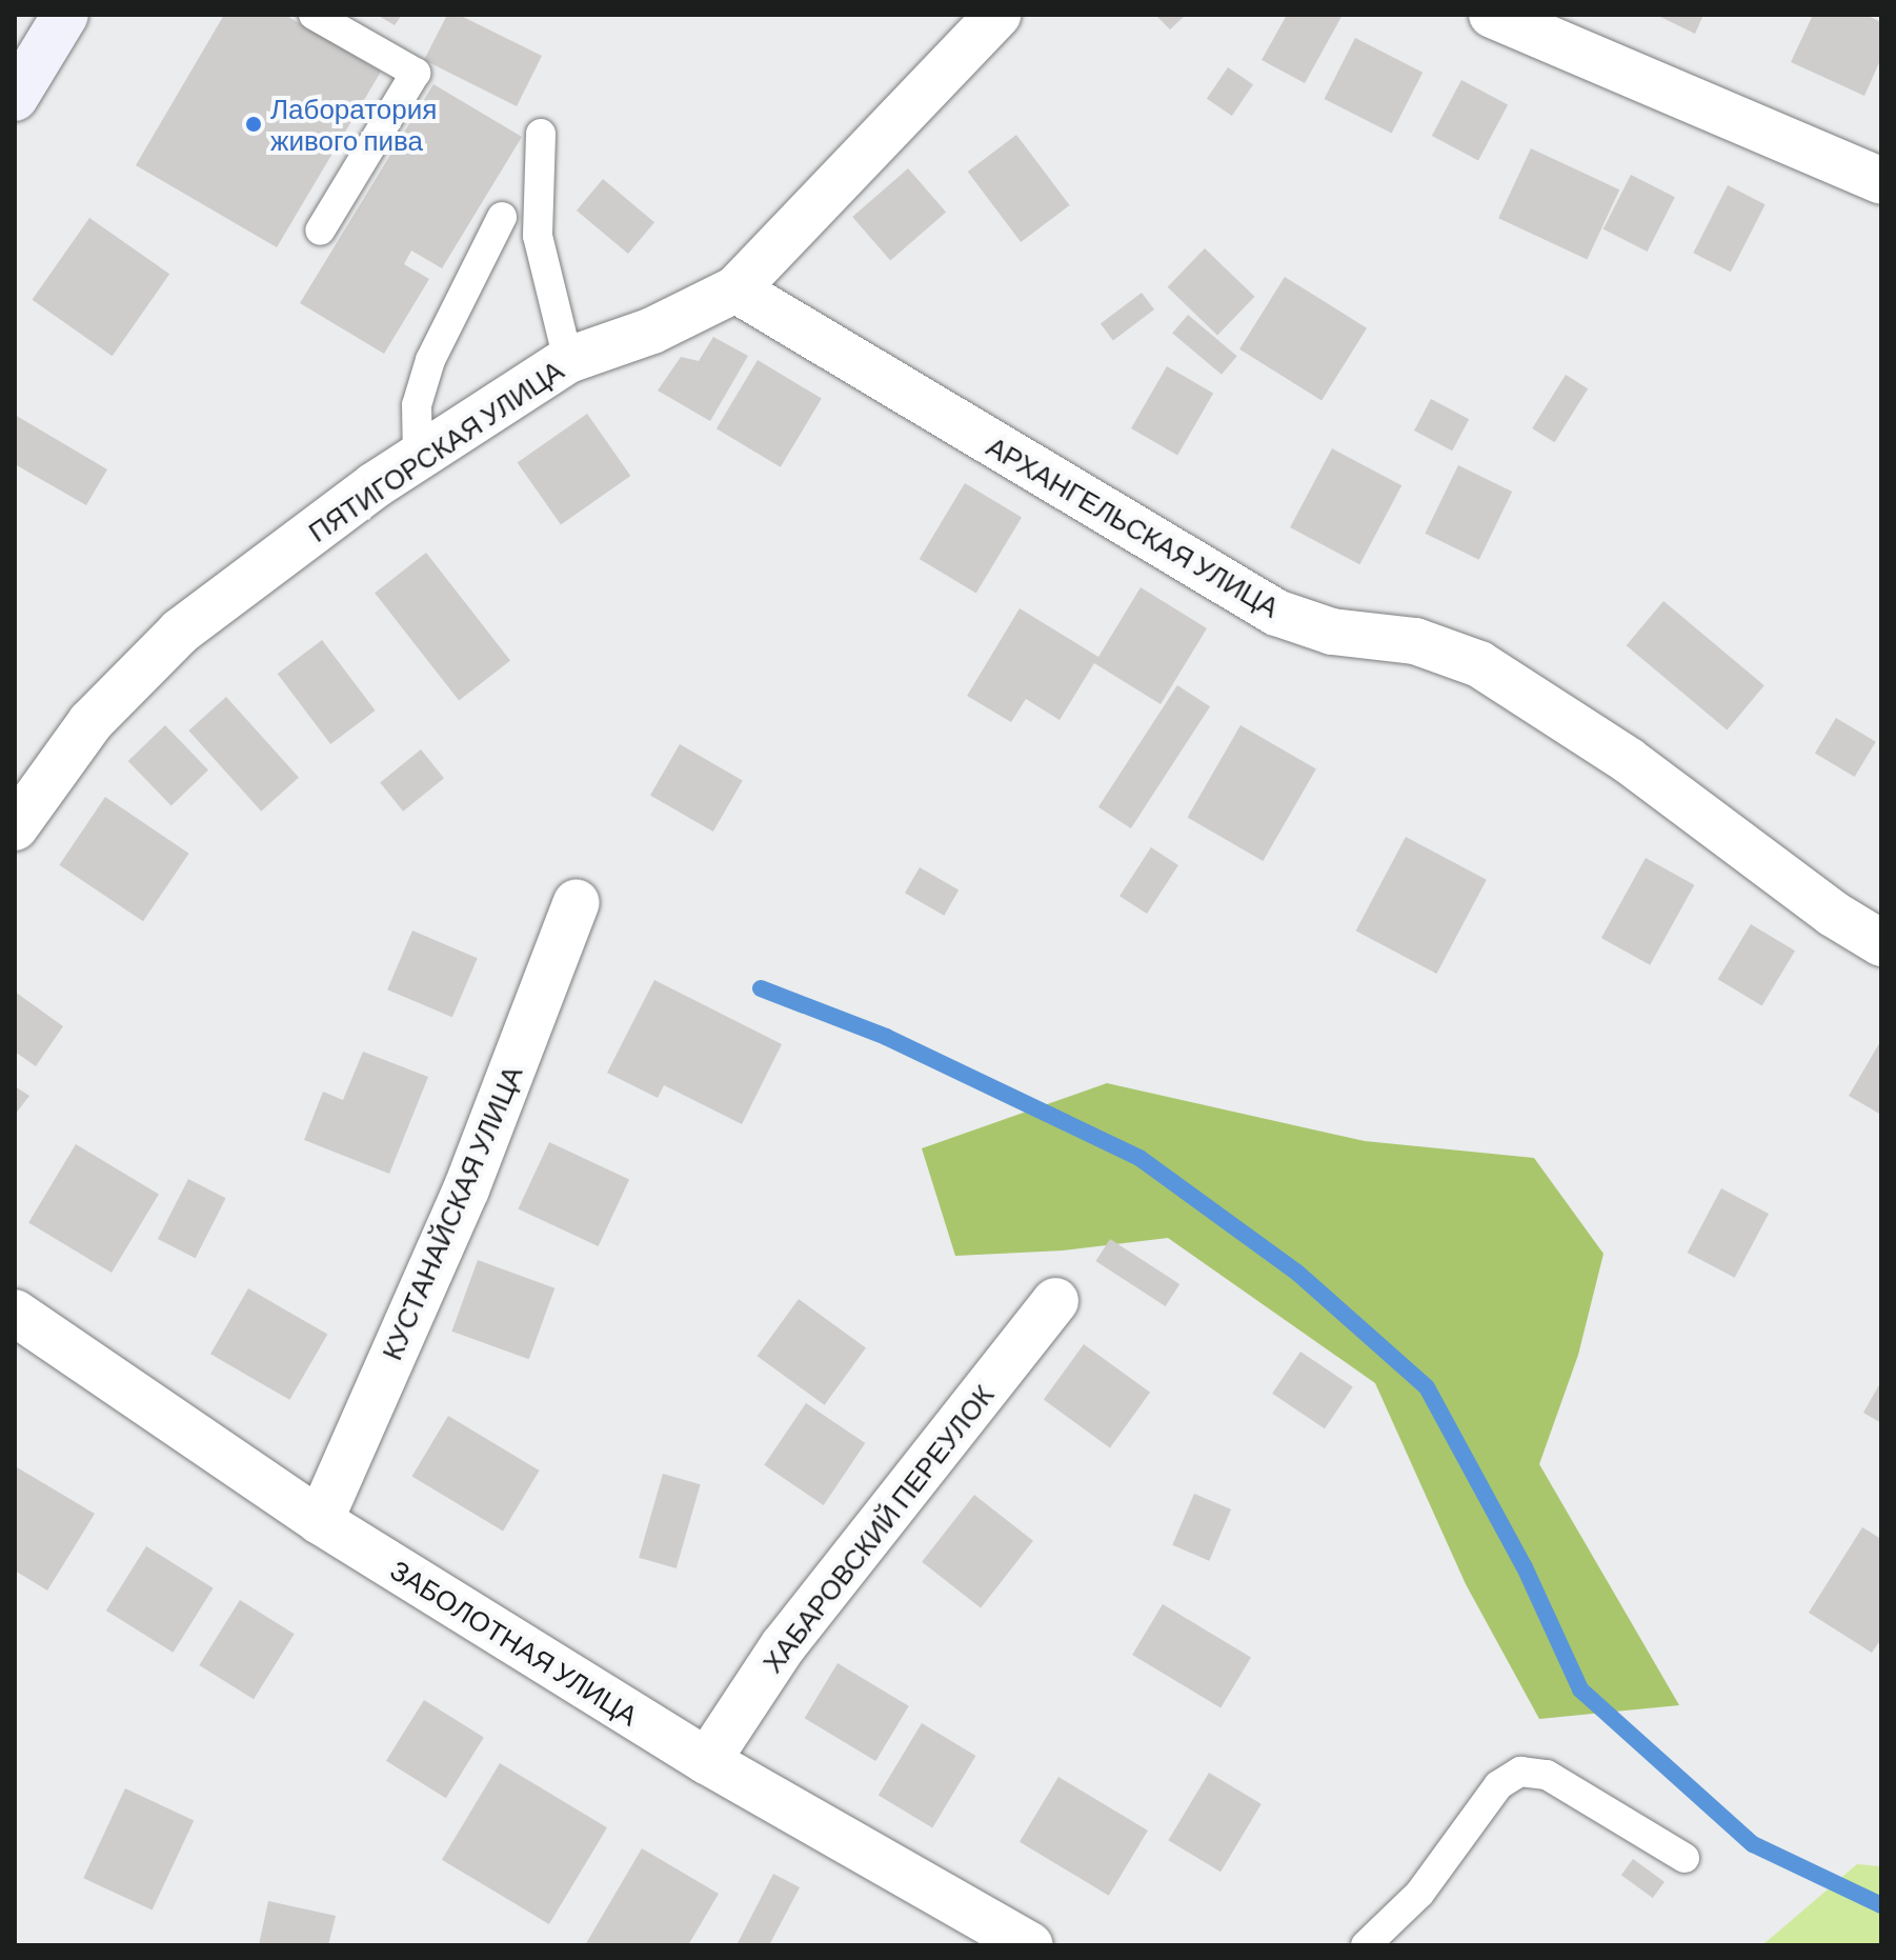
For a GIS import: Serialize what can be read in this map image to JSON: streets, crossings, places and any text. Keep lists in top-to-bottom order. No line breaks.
{"streets":{"street":["ПЯТИГОРСКАЯ УЛИЦА","АРХАНГЕЛЬСКАЯ УЛИЦА","КУСТАНАЙСКАЯ УЛИЦА","ХАБАРОВСКИЙ ПЕРЕУЛОК","ЗАБОЛОТНАЯ УЛИЦА"]},"crossings":[["ПЯТИГОРСКАЯ УЛИЦА","АРХАНГЕЛЬСКАЯ УЛИЦА"],["КУСТАНАЙСКАЯ УЛИЦА","ЗАБОЛОТНАЯ УЛИЦА"],["ХАБАРОВСКИЙ ПЕРЕУЛОК","ЗАБОЛОТНАЯ УЛИЦА"]],"places":["Лаборатория живого пива"]}
